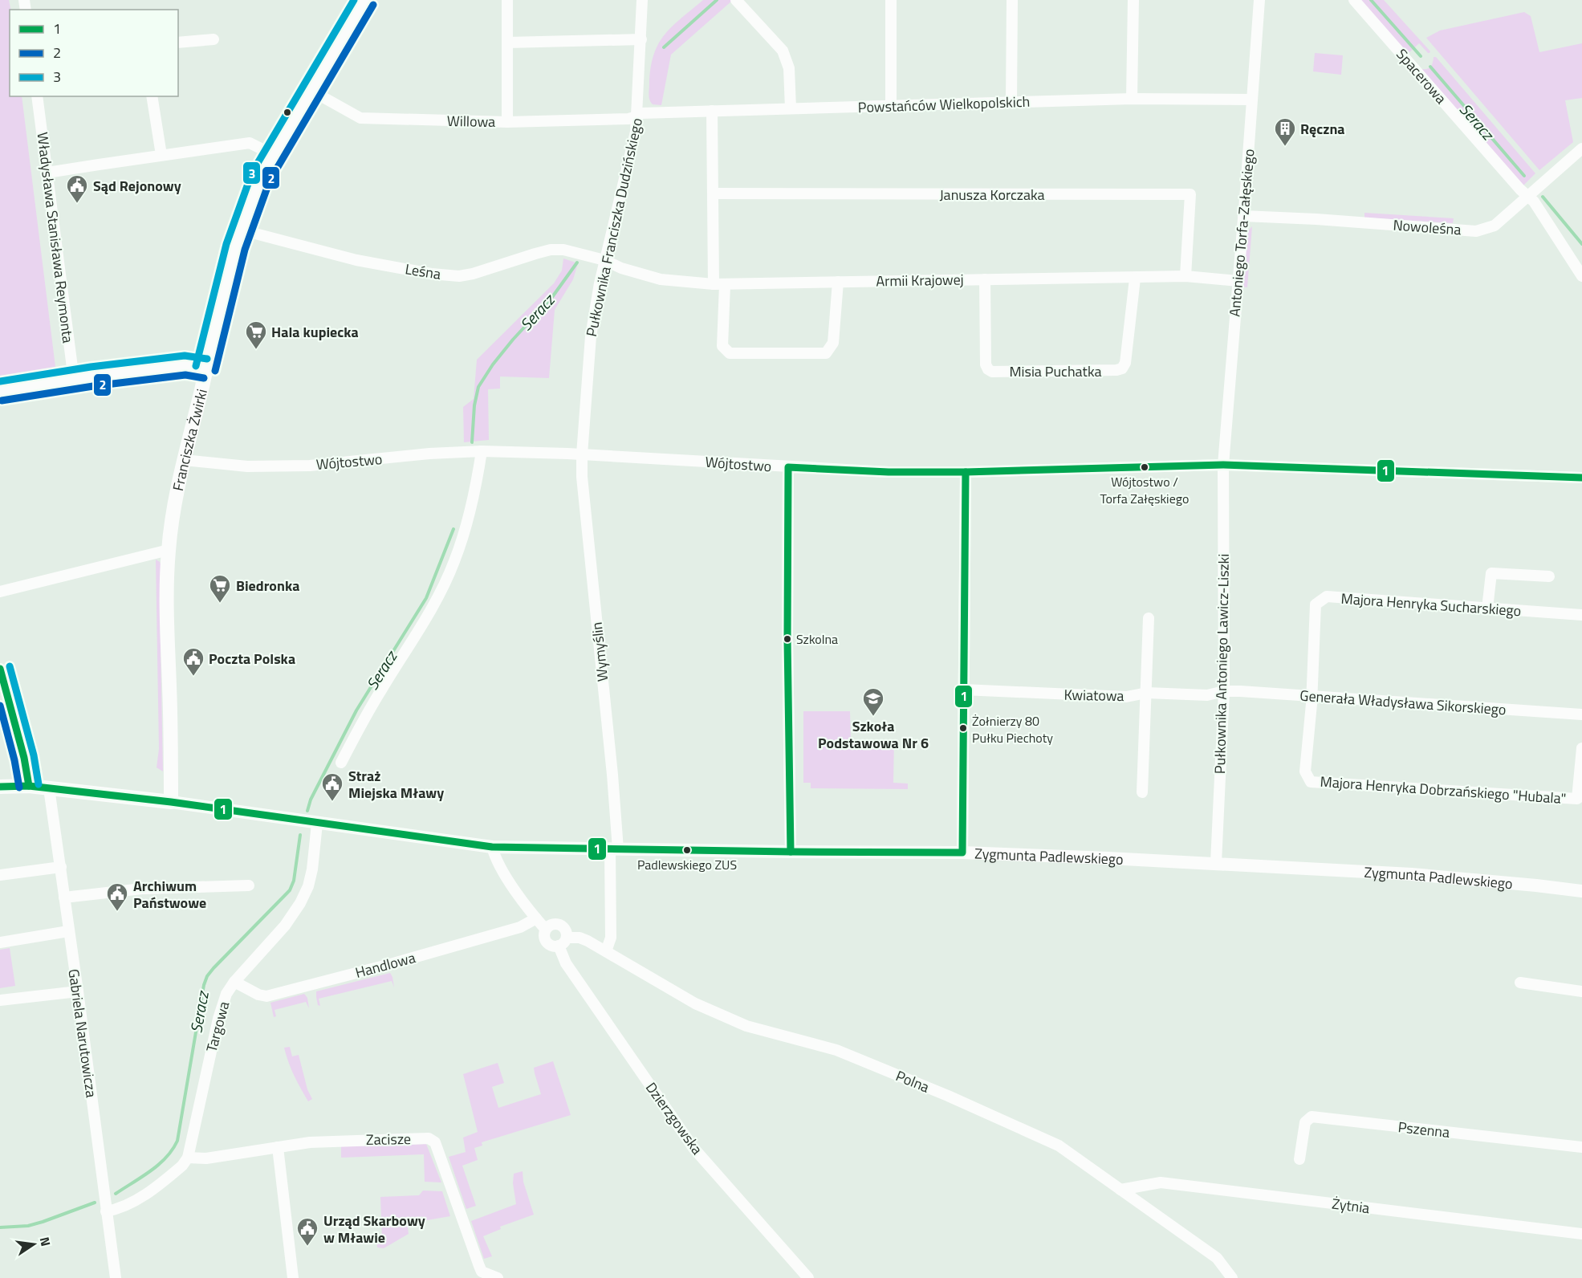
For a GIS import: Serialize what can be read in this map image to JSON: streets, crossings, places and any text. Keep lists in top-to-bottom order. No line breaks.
{"streets":{"main road":["Franciszka Żwirki","Zygmunta Padlewskiego"],"street":["Spacerowa","Powstańców Wielkopolskich","Willowa","Janusza Korczaka","Pułkownika Franciszka Dudzińskiego","Nowoleśna","Antoniego Torfa-Załęskiego","Władysława Stanisława Reymonta","Leśna","Armii Krajowej","Misia Puchatka","Wójtostwo","Majora Henryka Sucharskiego","Wymyślin","Pułkownika Antoniego Lawicz-Liszki","Kwiatowa","Generała Władysława Sikorskiego","Majora Henryka Dobrzańskiego \"Hubala\"","Handlowa","Targowa","Gabriela Narutowicza","Polna","Dzierzgowska","Pszenna","Zacisze","Żytnia"]},"crossings":[["Spacerowa","Nowoleśna"],["Powstańców Wielkopolskich","Willowa"],["Powstańców Wielkopolskich","Pułkownika Franciszka Dudzińskiego"],["Powstańców Wielkopolskich","Antoniego Torfa-Załęskiego"],["Willowa","Pułkownika Franciszka Dudzińskiego"],["Willowa","Franciszka Żwirki"],["Janusza Korczaka","Armii Krajowej"],["Pułkownika Franciszka Dudzińskiego","Leśna"],["Pułkownika Franciszka Dudzińskiego","Armii Krajowej"],["Pułkownika Franciszka Dudzińskiego","Wójtostwo"],["Pułkownika Franciszka Dudzińskiego","Wymyślin"],["Nowoleśna","Antoniego Torfa-Załęskiego"],["Antoniego Torfa-Załęskiego","Armii Krajowej"],["Antoniego Torfa-Załęskiego","Wójtostwo"],["Antoniego Torfa-Załęskiego","Pułkownika Antoniego Lawicz-Liszki"],["Leśna","Armii Krajowej"],["Leśna","Franciszka Żwirki"],["Armii Krajowej","Misia Puchatka"],["Franciszka Żwirki","Wójtostwo"],["Franciszka Żwirki","Zygmunta Padlewskiego"],["Wójtostwo","Wymyślin"],["Wójtostwo","Pułkownika Antoniego Lawicz-Liszki"],["Majora Henryka Sucharskiego","Generała Władysława Sikorskiego"],["Majora Henryka Sucharskiego","Majora Henryka Dobrzańskiego \"Hubala\""],["Wymyślin","Zygmunta Padlewskiego"],["Wymyślin","Polna"],["Pułkownika Antoniego Lawicz-Liszki","Kwiatowa"],["Pułkownika Antoniego Lawicz-Liszki","Generała Władysława Sikorskiego"],["Pułkownika Antoniego Lawicz-Liszki","Zygmunta Padlewskiego"],["Kwiatowa","Generała Władysława Sikorskiego"],["Generała Władysława Sikorskiego","Majora Henryka Dobrzańskiego \"Hubala\""],["Zygmunta Padlewskiego","Targowa"],["Zygmunta Padlewskiego","Gabriela Narutowicza"],["Zygmunta Padlewskiego","Dzierzgowska"],["Handlowa","Targowa"],["Handlowa","Dzierzgowska"],["Targowa","Zacisze"],["Polna","Dzierzgowska"],["Polna","Żytnia"]],"water":["Seracz"],"places":{"building":["Ręczna"],"public building":["Sąd Rejonowy","Poczta Polska","Straż Miejska Mławy","Archiwum Państwowe","Urząd Skarbowy w Mławie"],"supermarket":["Hala kupiecka","Biedronka"],"other":["Wójtostwo / Torfa Załęskiego","Szkolna","Żołnierzy 80 Pułku Piechoty","Padlewskiego ZUS"],"school or university":["Szkoła Podstawowa Nr 6"]},"lines":["transit line 3","transit line 2","transit line 1"],"legend":["1","2","3"],"north":"right"}
